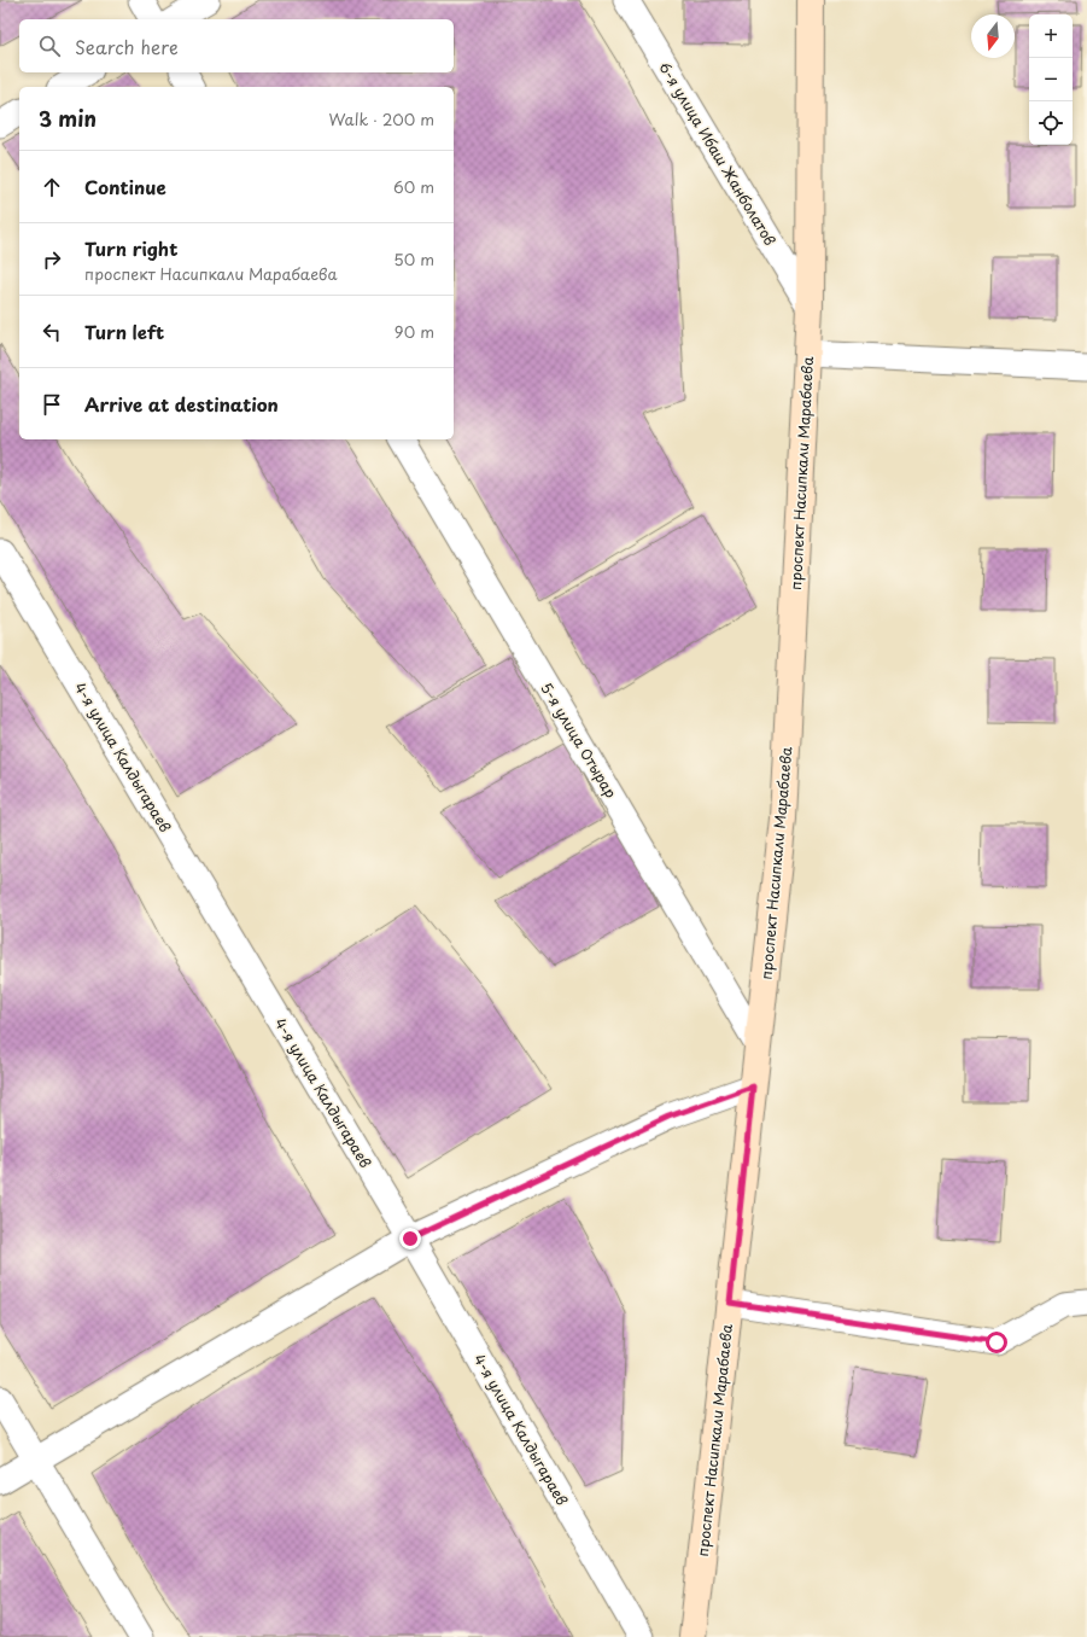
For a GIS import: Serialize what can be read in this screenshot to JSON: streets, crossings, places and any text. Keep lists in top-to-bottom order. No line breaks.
{"streets":{"main road":["проспект Насипкали Марабаева"],"street":["6-я улица Ибаш Жанболатов","5-я улица Отырар","4-я улица Калдыгараев"]},"crossings":[["6-я улица Ибаш Жанболатов","проспект Насипкали Марабаева"],["проспект Насипкали Марабаева","5-я улица Отырар"]],"north":"bottom","page":{"map_buttons":["+","−"],"search":"Search here","heading":["3 min","Walk · 200 m"],"list":[["Continue","60 m"],["Turn right","проспект Насипкали Марабаева","50 m"],["Turn left","90 m"],"Arrive at destination"]}}
